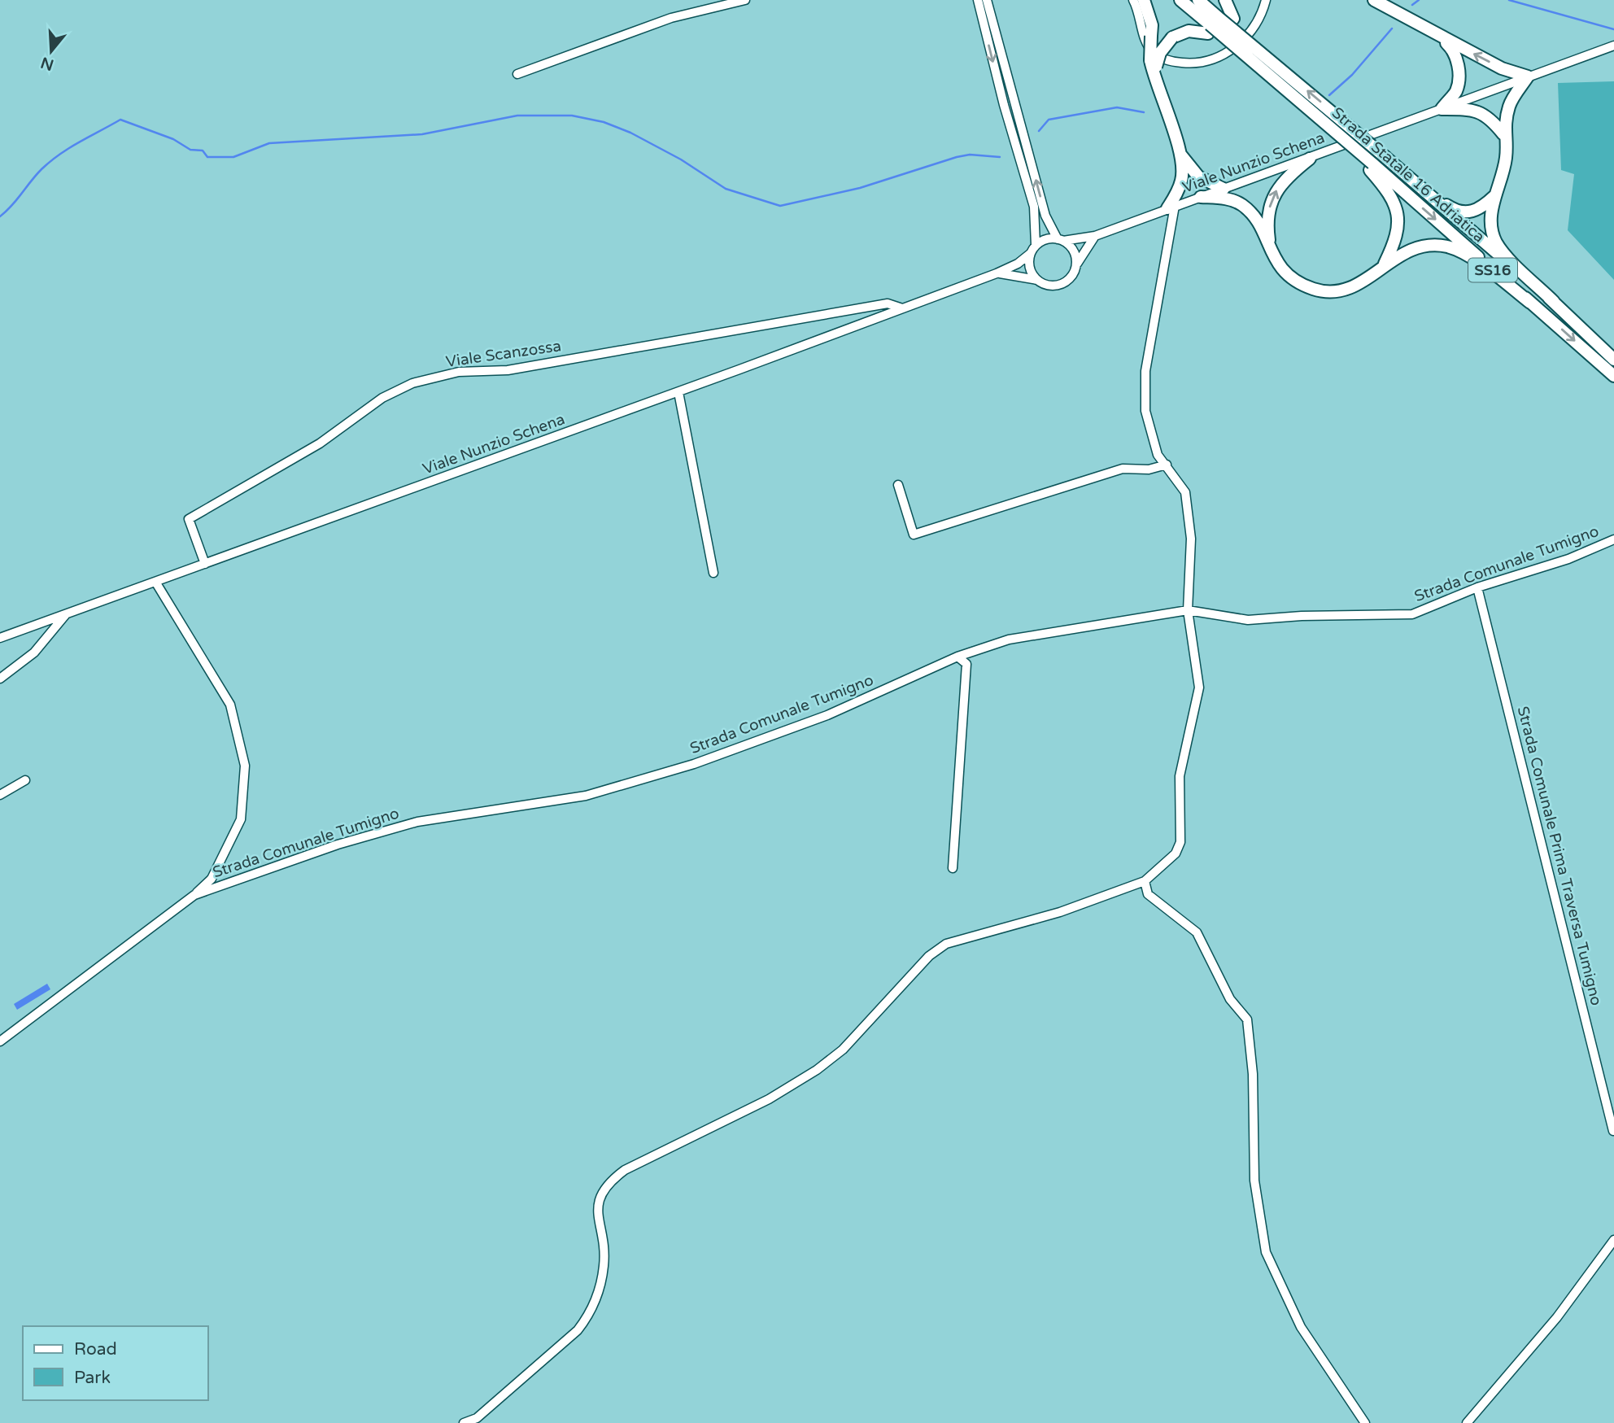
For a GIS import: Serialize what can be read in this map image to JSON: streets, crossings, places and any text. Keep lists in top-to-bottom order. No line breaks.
{"streets":{"highway":["Strada Statale 16 Adriatica","SS16"],"street":["Viale Nunzio Schena","Viale Scanzossa","Strada Comunale Tumigno","Strada Comunale Prima Traversa Tumigno"]},"crossings":[["Viale Nunzio Schena","Viale Scanzossa"],["Strada Comunale Tumigno","Strada Comunale Prima Traversa Tumigno"]],"legend":["Road","Park"],"north":"bottom"}
